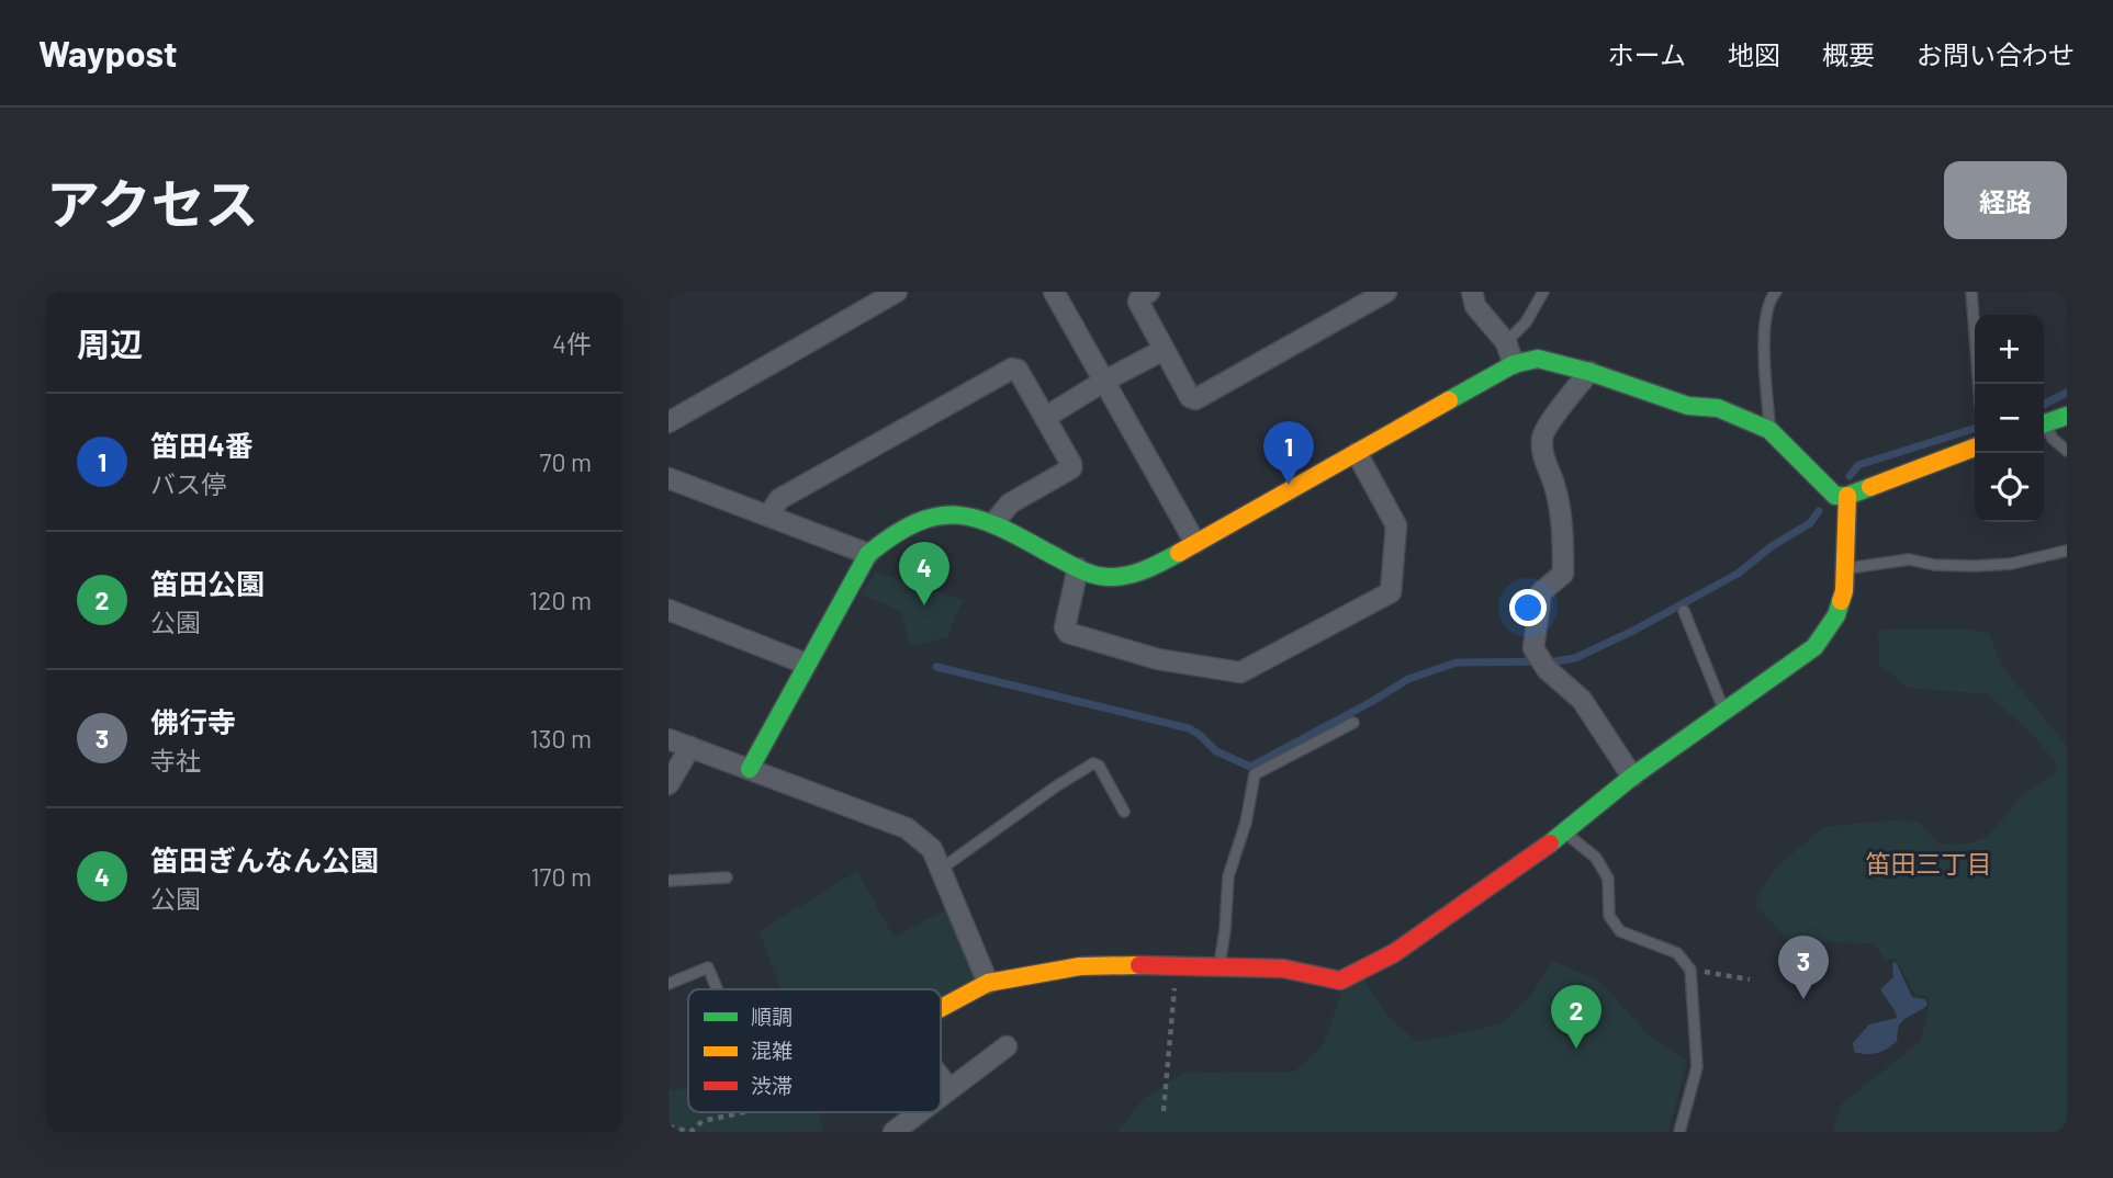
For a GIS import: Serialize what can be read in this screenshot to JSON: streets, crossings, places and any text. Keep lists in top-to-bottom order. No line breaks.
{"districts":["笛田三丁目"],"legend":["順調","混雑","渋滞"],"page":{"header":"Waypost","nav":["ホーム","地図","概要","お問い合わせ"],"title":"アクセス","buttons":"経路","heading":["周辺","4件"],"map_buttons":["+","−"],"list":[{"mark":"1","name":"笛田4番","note":"バス停","value":"70 m"},{"mark":"2","name":"笛田公園","note":"公園","value":"120 m"},{"mark":"3","name":"佛行寺","note":"寺社","value":"130 m"},{"mark":"4","name":"笛田ぎんなん公園","note":"公園","value":"170 m"}],"pins":["1","4","3","2"]}}
